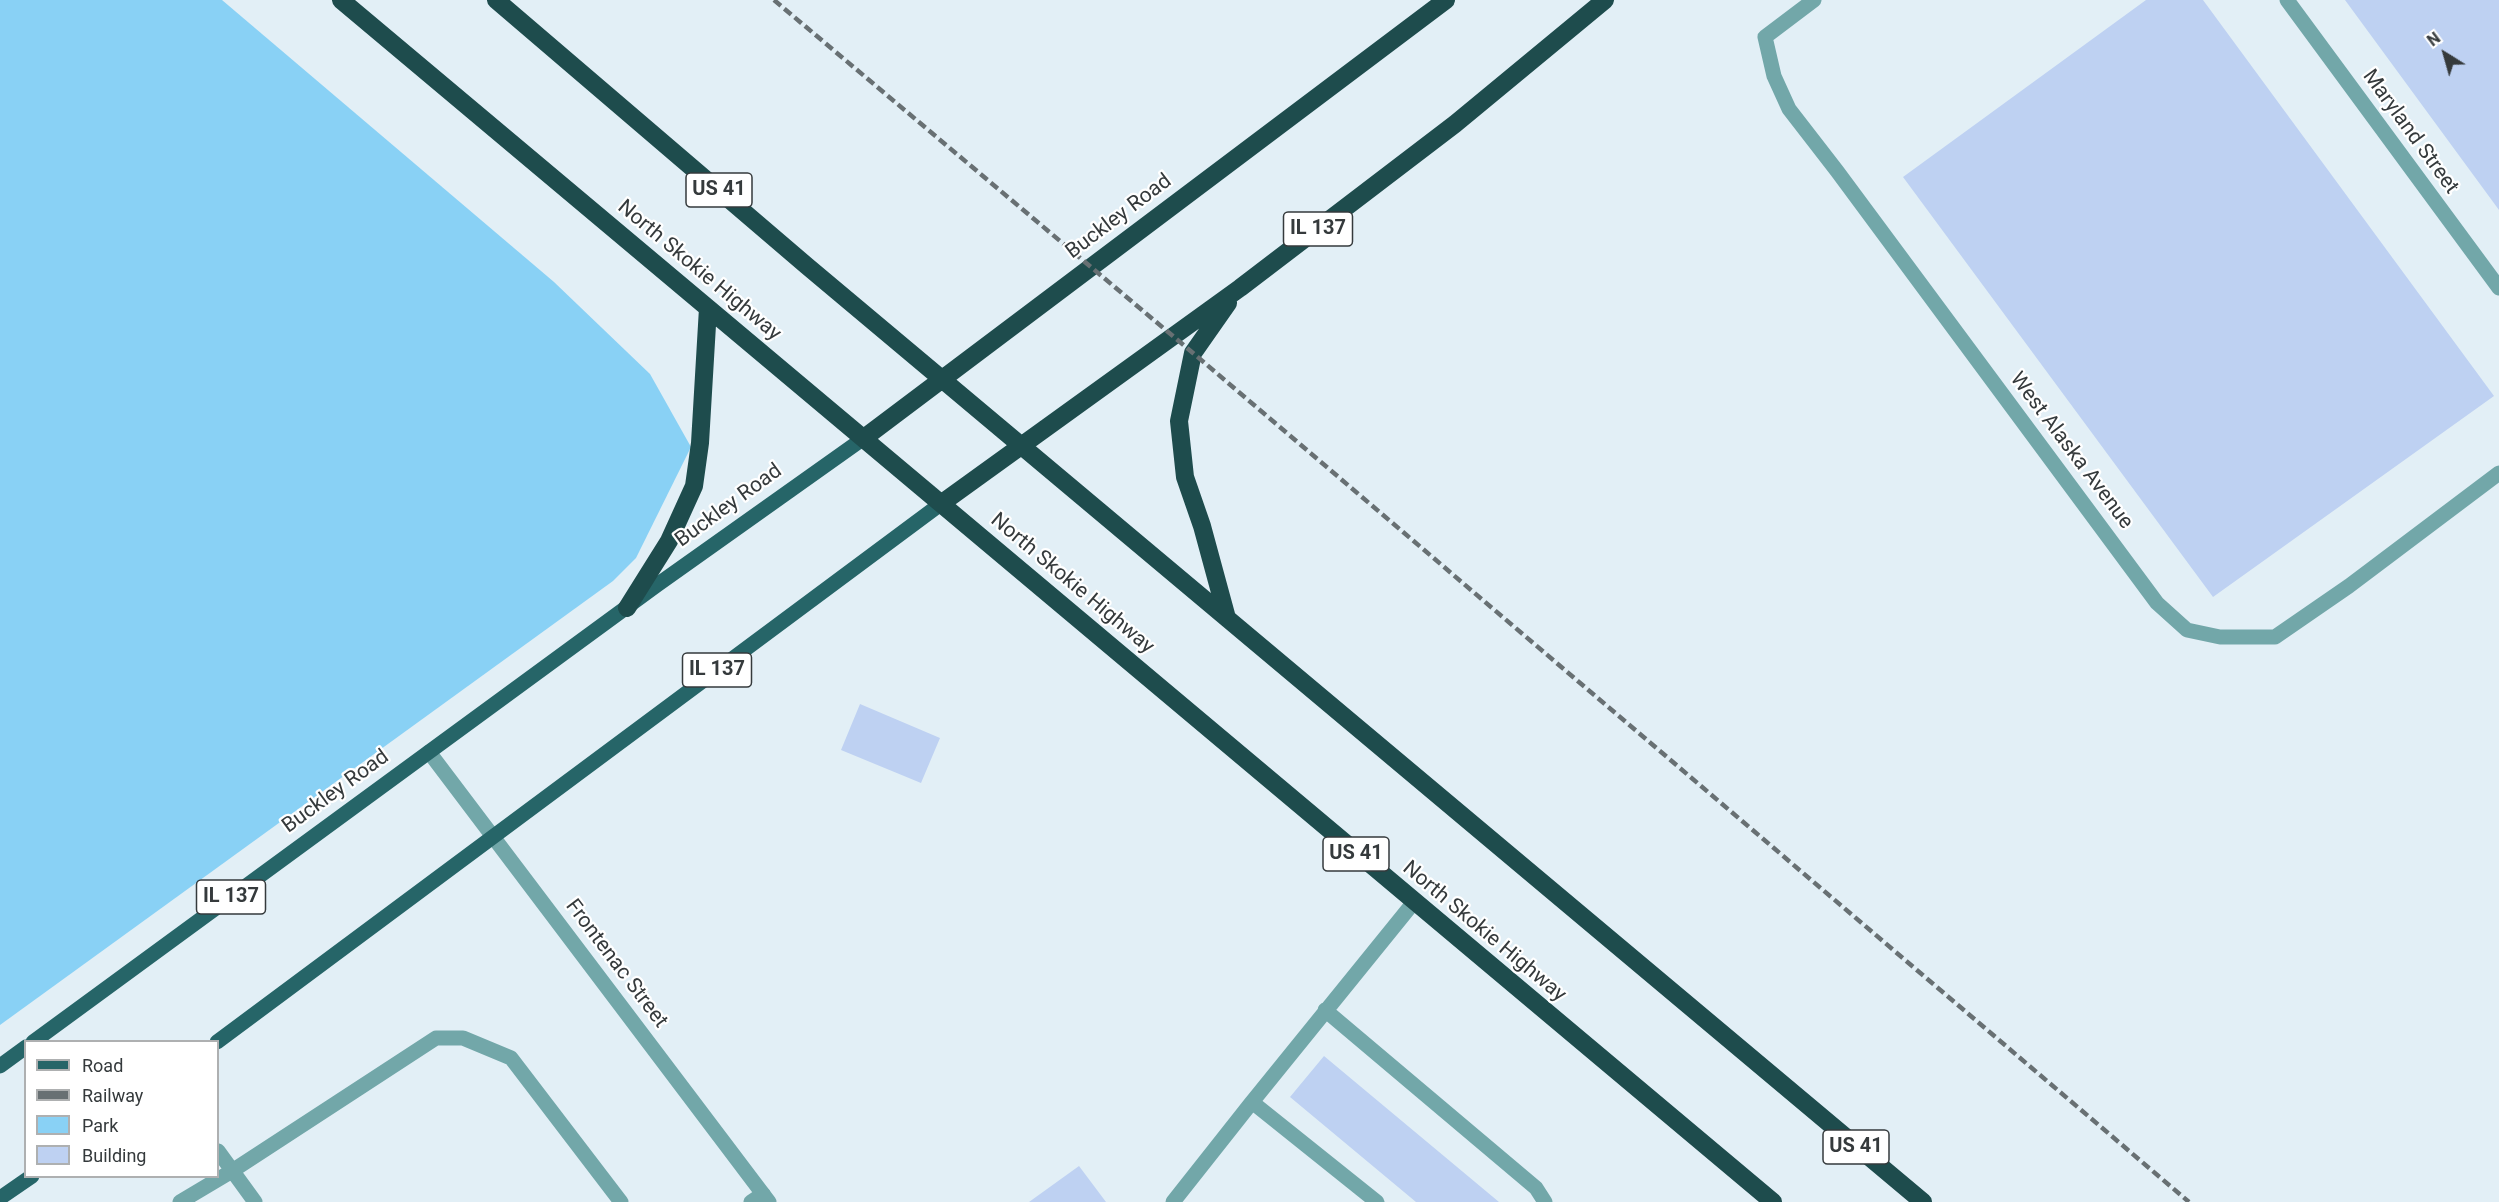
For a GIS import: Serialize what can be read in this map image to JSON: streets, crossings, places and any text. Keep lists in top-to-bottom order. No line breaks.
{"streets":{"highway":["US 41","Buckley Road","IL 137","North Skokie Highway"],"street":["Maryland Street","West Alaska Avenue","Frontenac Street"]},"crossings":[["US 41","Buckley Road"],["US 41","IL 137"],["Buckley Road","North Skokie Highway"],["Buckley Road","Frontenac Street"],["IL 137","North Skokie Highway"],["IL 137","Frontenac Street"]],"legend":["Road","Railway","Park","Building"],"north":"top left"}
